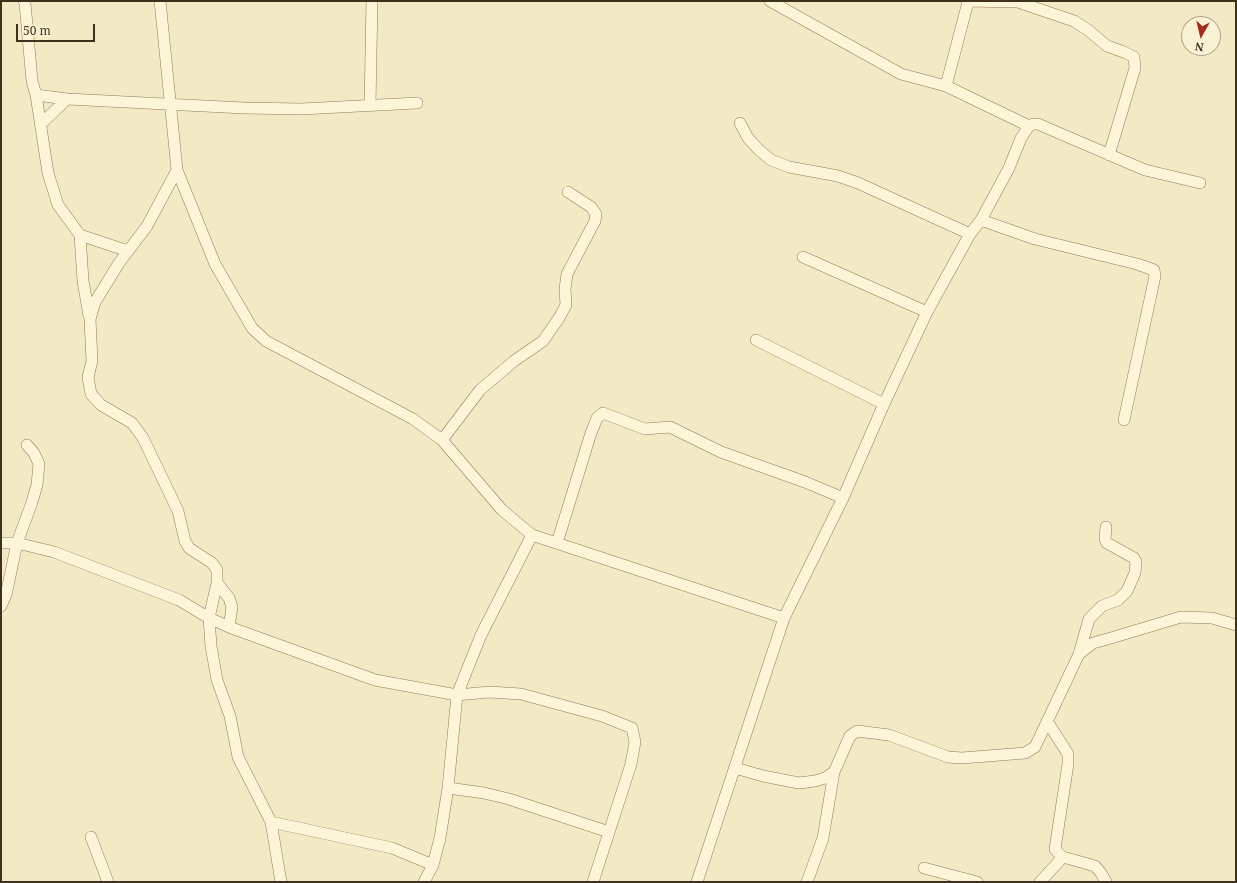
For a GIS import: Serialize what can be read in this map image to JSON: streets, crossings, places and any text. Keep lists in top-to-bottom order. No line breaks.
{"scale_bar":"50 m","north":"bottom"}
